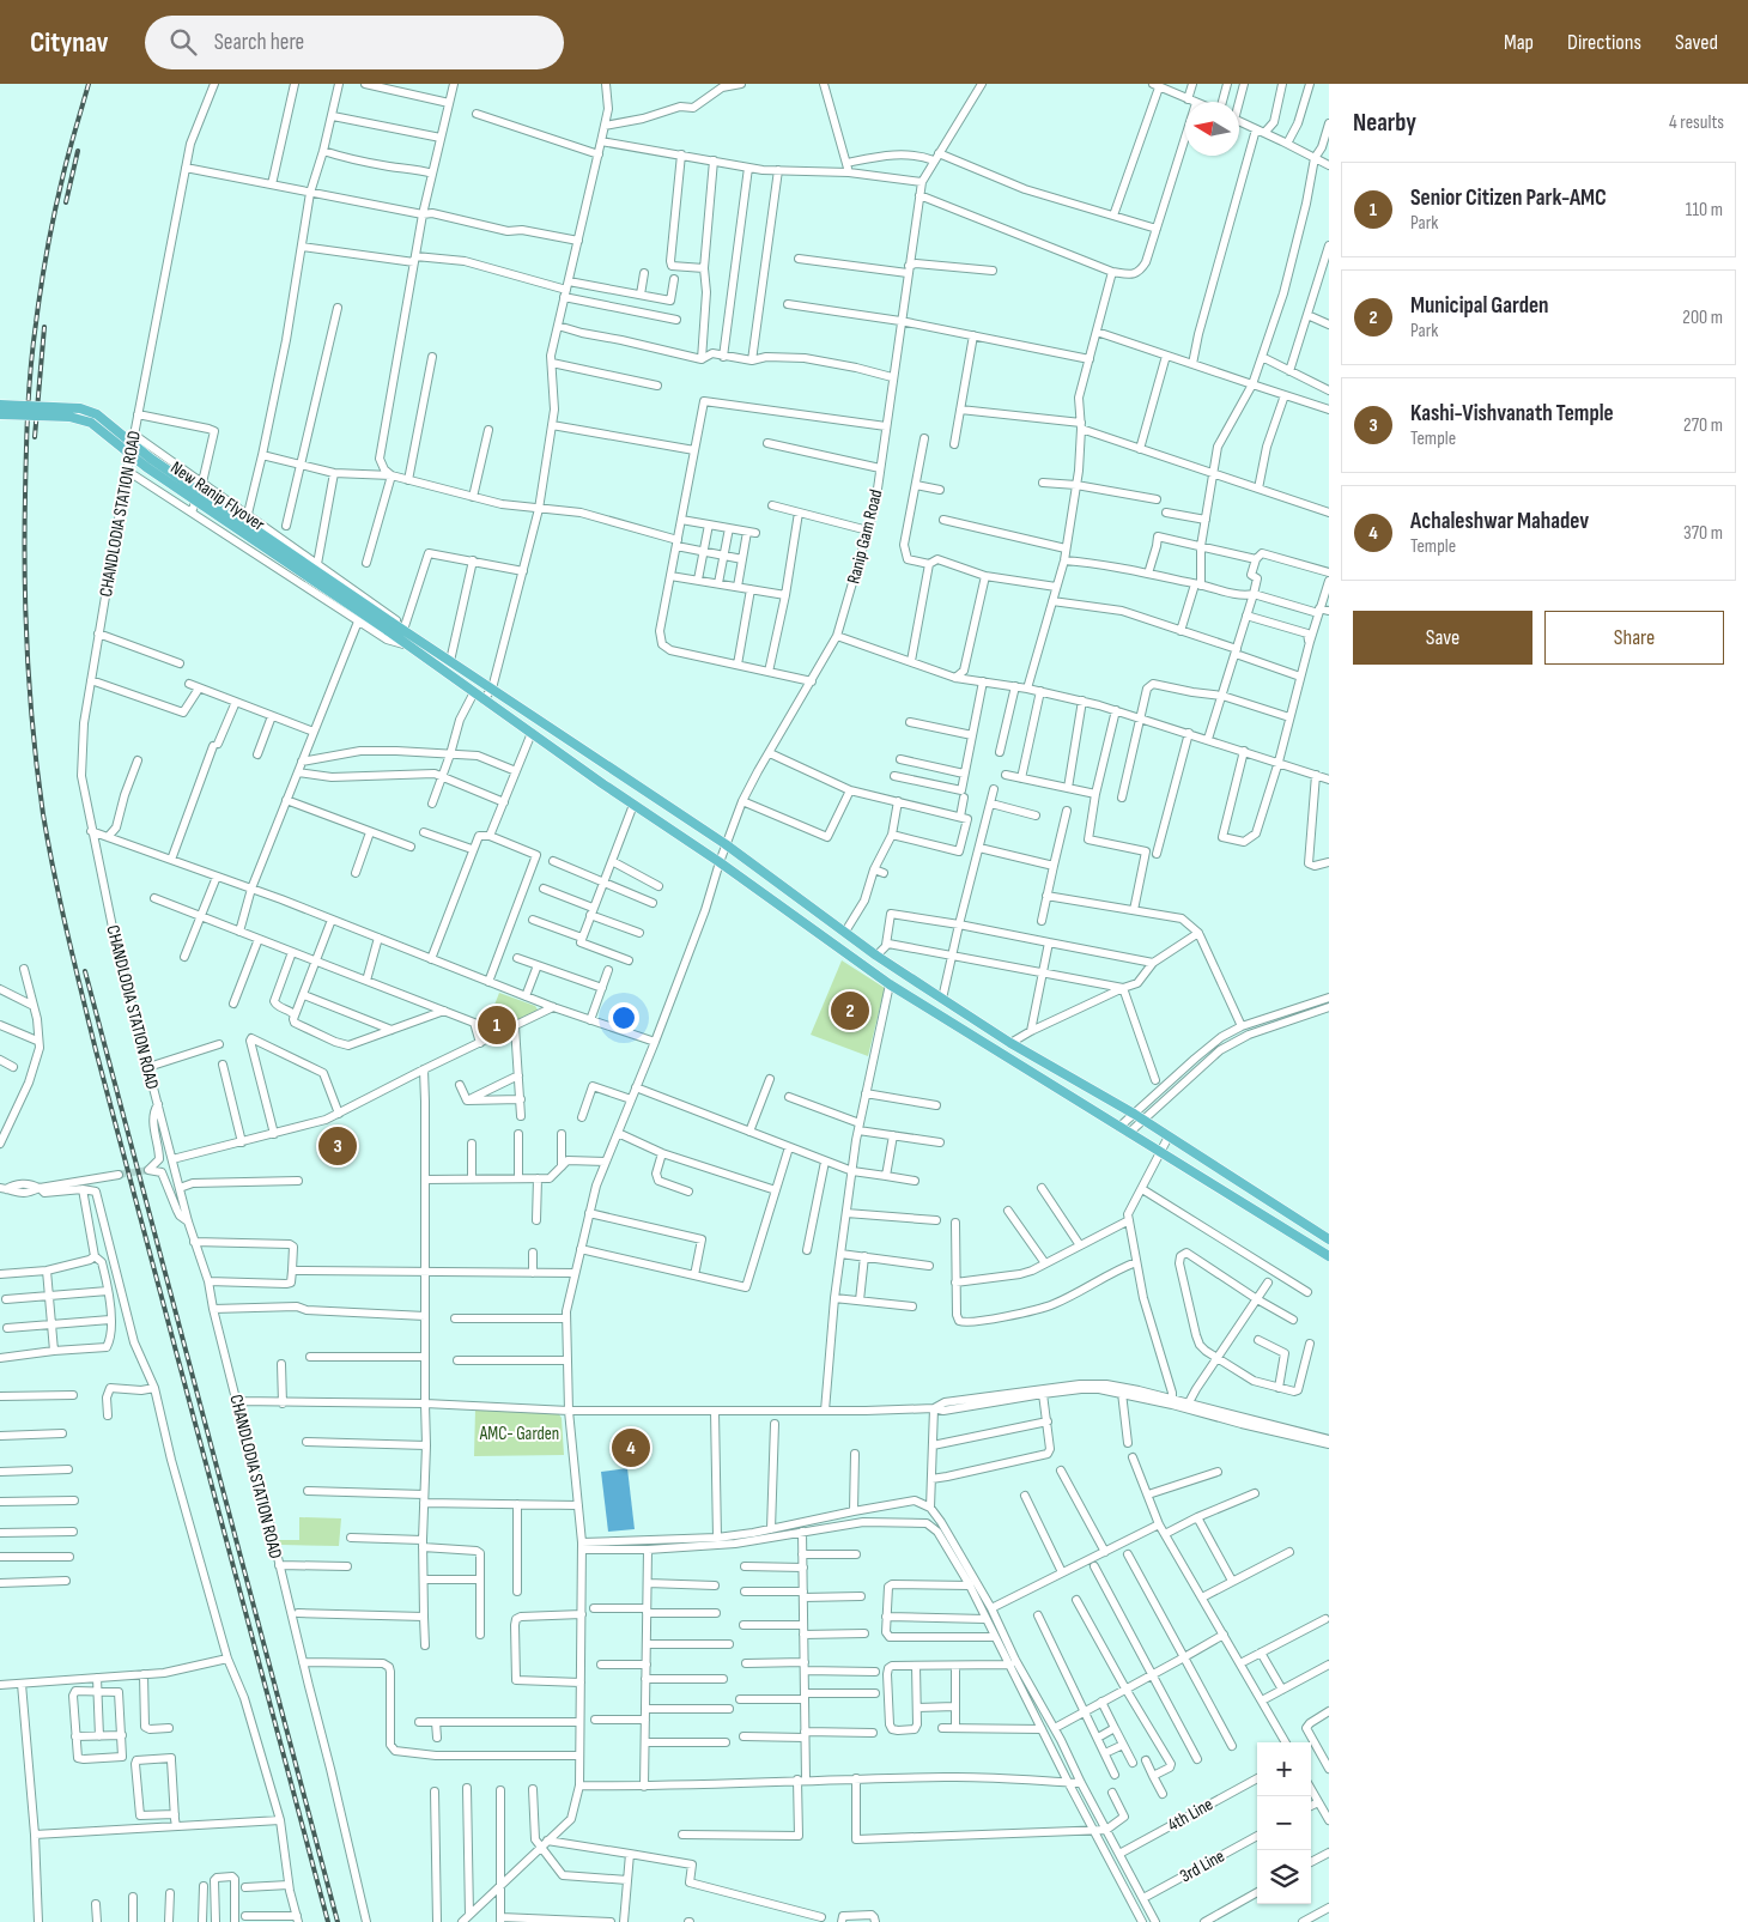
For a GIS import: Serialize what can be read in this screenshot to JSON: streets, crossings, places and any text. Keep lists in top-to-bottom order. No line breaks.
{"streets":{"main road":["New Ranip Flyover"],"street":["CHANDLODIA STATION ROAD","Ranip Gam Road","4th Line","3rd Line"]},"crossings":[["New Ranip Flyover","Ranip Gam Road"]],"parks":["AMC- Garden"],"north":"left","page":{"header":"Citynav","search":"Search here","nav":["Map","Directions","Saved"],"heading":["Nearby","4 results"],"list":[{"mark":"1","name":"Senior Citizen Park-AMC","note":"Park","value":"110 m"},{"mark":"2","name":"Municipal Garden","note":"Park","value":"200 m"},{"mark":"3","name":"Kashi-Vishvanath Temple","note":"Temple","value":"270 m"},{"mark":"4","name":"Achaleshwar Mahadev","note":"Temple","value":"370 m"}],"buttons":["Save","Share"],"pins":["2","1","3","4"],"map_buttons":["+","−"]}}
